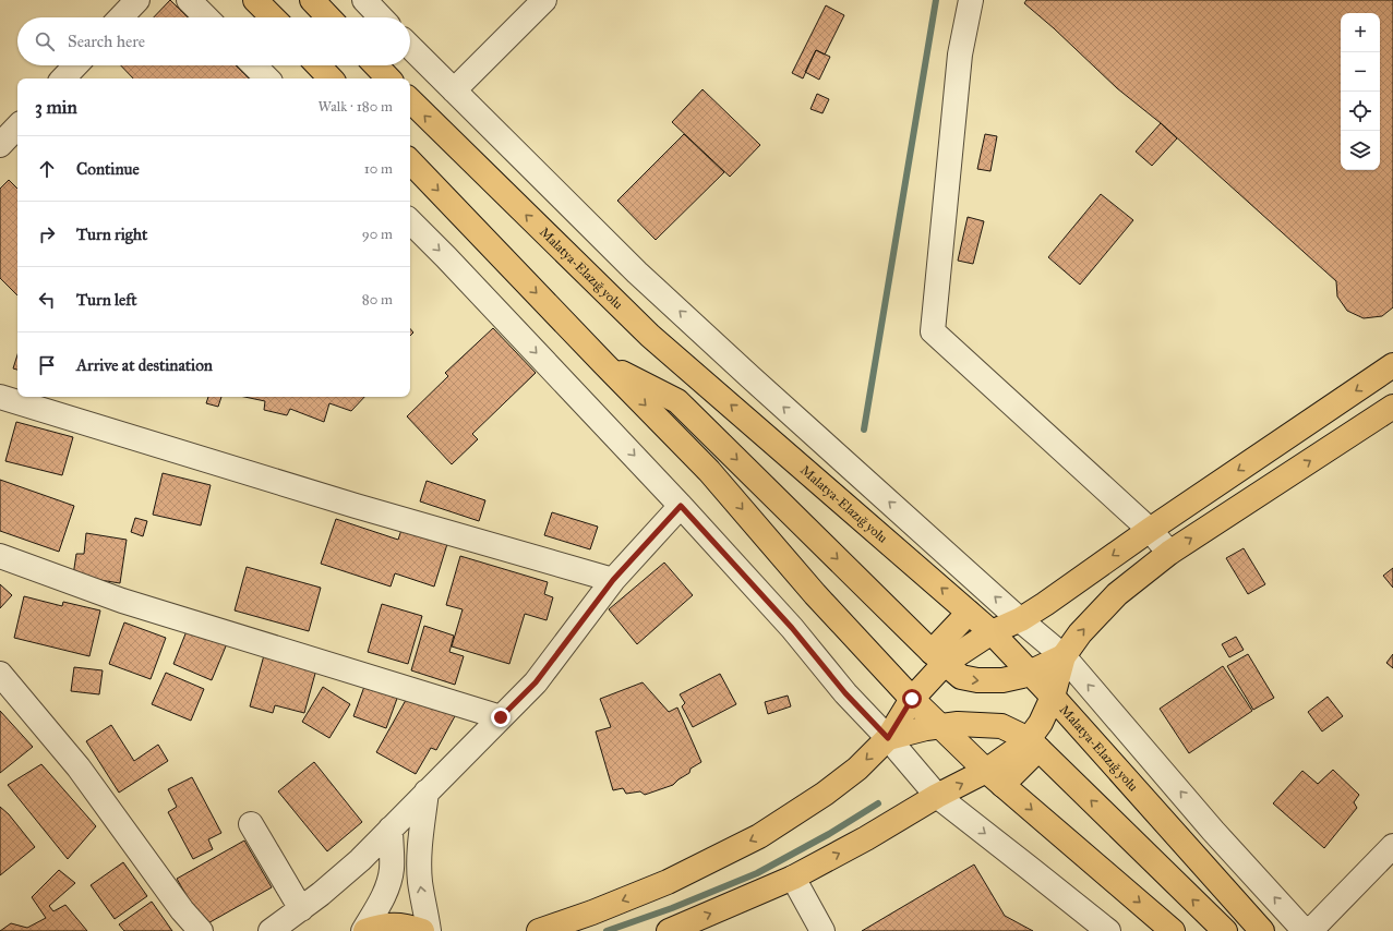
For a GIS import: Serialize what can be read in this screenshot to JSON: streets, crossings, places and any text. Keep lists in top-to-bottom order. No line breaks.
{"streets":{"main road":["Malatya-Elazığ yolu"]},"page":{"map_buttons":["+","−"],"search":"Search here","heading":["3 min","Walk · 180 m"],"list":[["Continue","10 m"],["Turn right","90 m"],["Turn left","80 m"],"Arrive at destination"]}}
